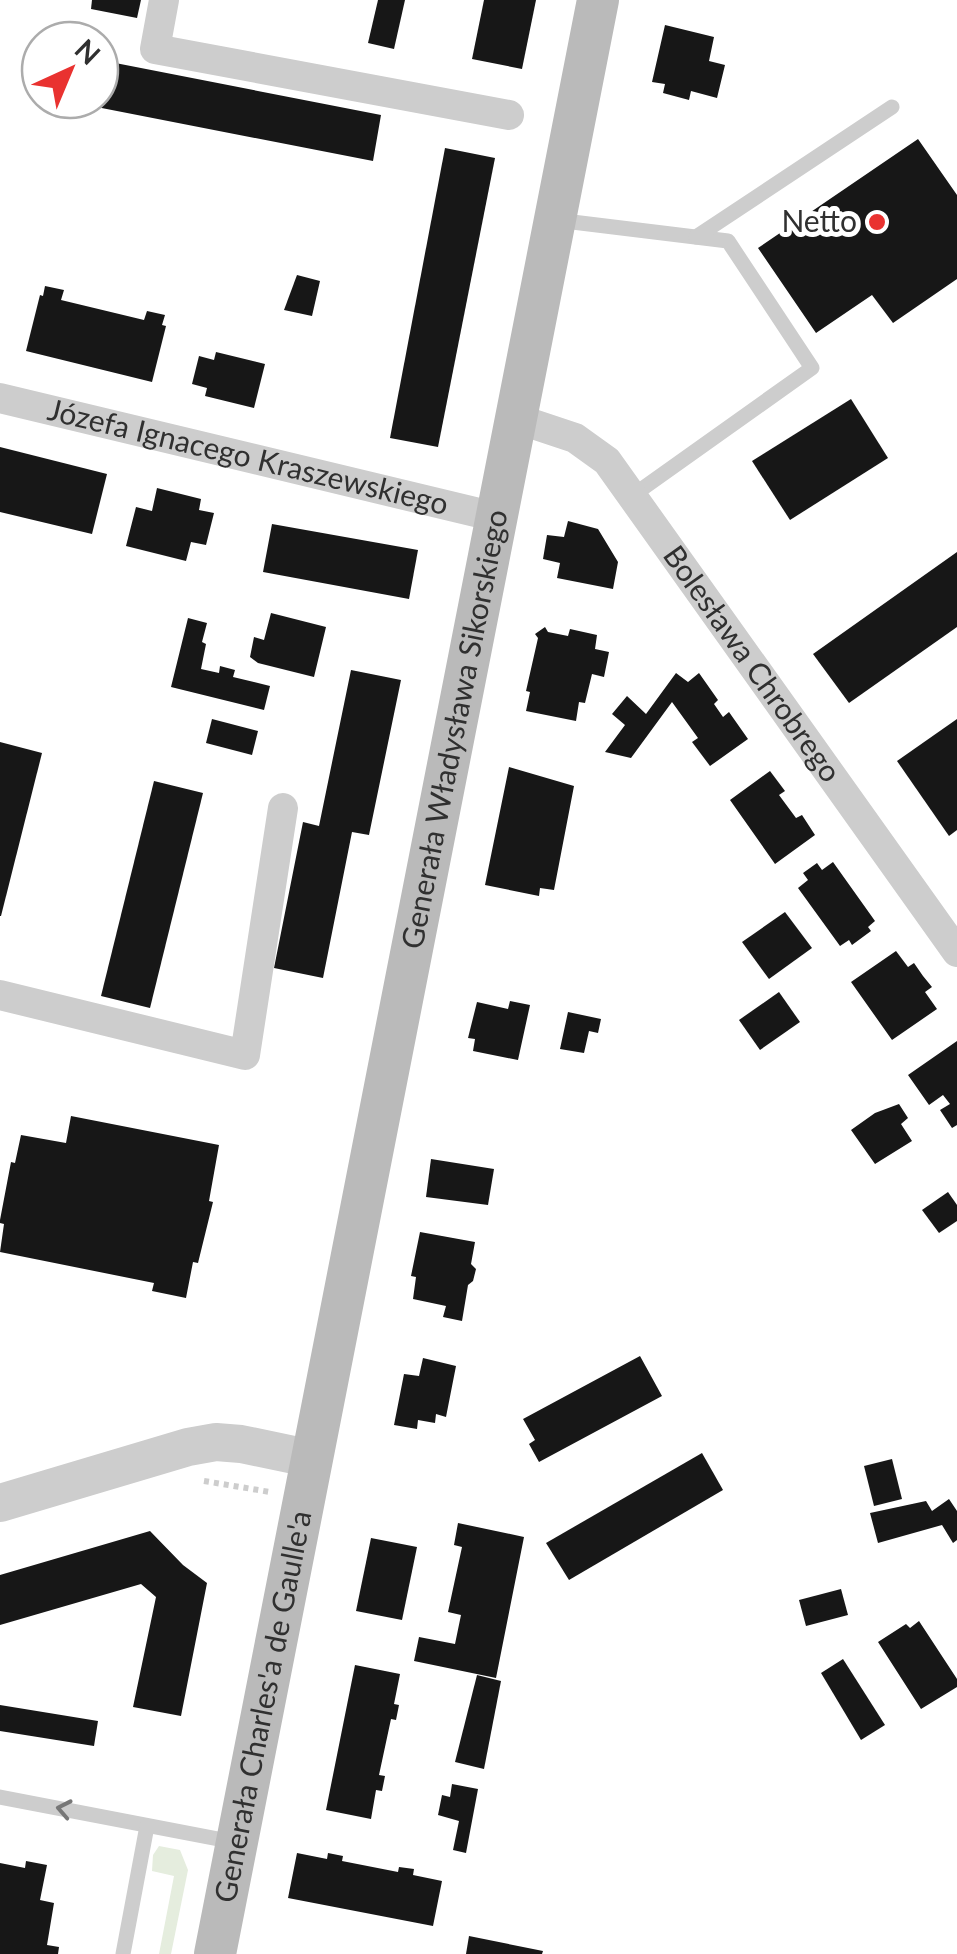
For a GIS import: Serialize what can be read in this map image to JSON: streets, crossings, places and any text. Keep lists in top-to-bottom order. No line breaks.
{"streets":{"main road":["Generała Władysława Sikorskiego","Generała Charles'a de Gaulle'a"],"street":["Józefa Ignacego Kraszewskiego","Bolesława Chrobrego"]},"crossings":[["Józefa Ignacego Kraszewskiego","Generała Władysława Sikorskiego"],["Bolesława Chrobrego","Generała Władysława Sikorskiego"],["Generała Władysława Sikorskiego","Generała Charles'a de Gaulle'a"]],"places":["Netto"],"north":"top right"}
